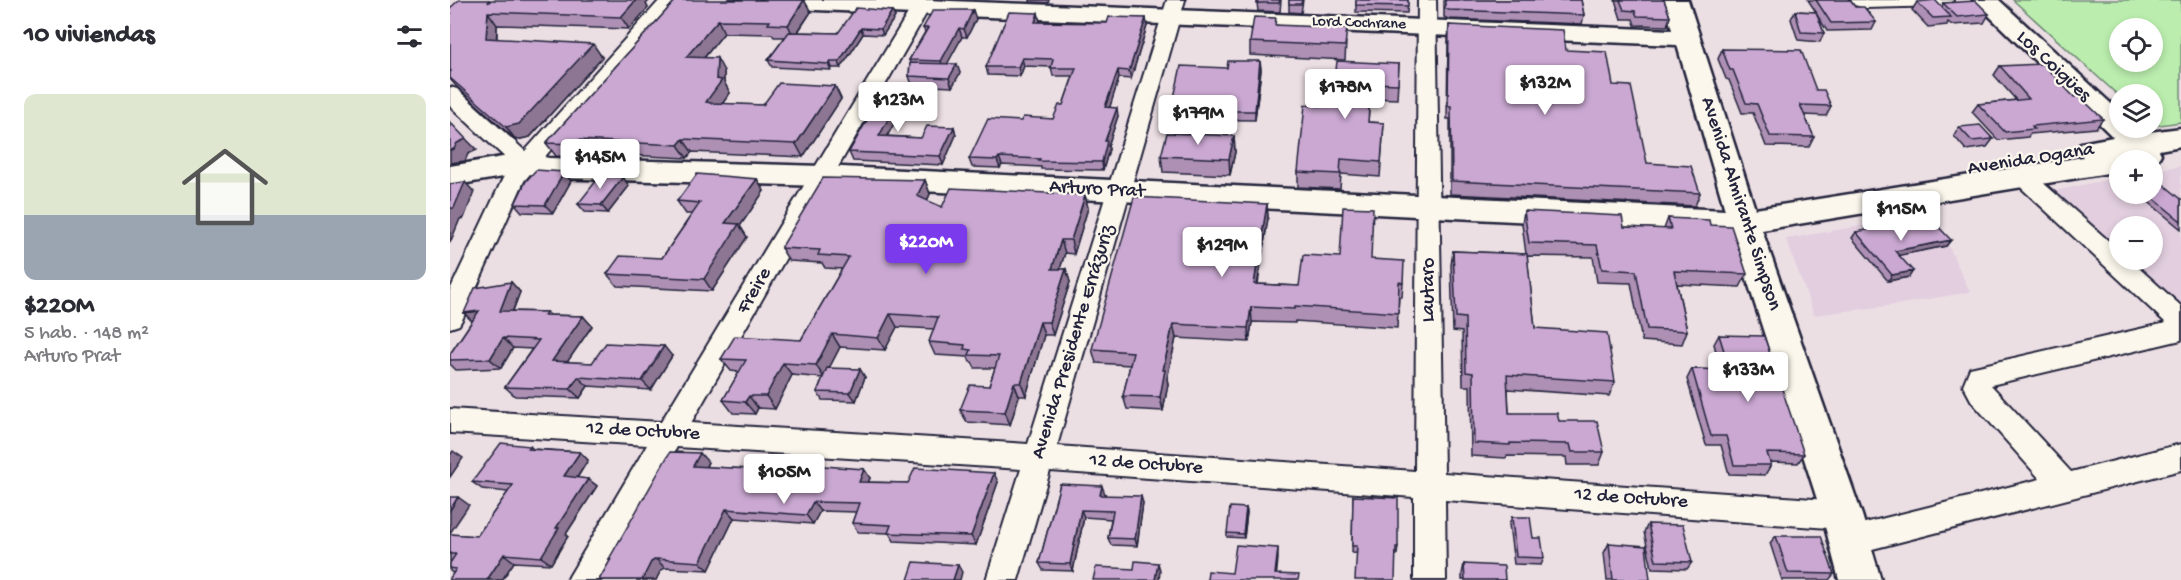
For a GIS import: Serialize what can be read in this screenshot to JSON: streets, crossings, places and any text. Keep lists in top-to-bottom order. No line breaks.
{"streets":{"main road":["Lord Cochrane","Los Coigües","Avenida Ogana","Arturo Prat","Avenida Almirante Simpson"],"street":["Lautaro","Freire","Avenida Presidente Errázuriz","12 de Octubre"]},"crossings":[["Lord Cochrane","Avenida Almirante Simpson"],["Lord Cochrane","Lautaro"],["Lord Cochrane","Freire"],["Lord Cochrane","Avenida Presidente Errázuriz"],["Los Coigües","Avenida Ogana"],["Avenida Ogana","Arturo Prat"],["Avenida Ogana","Avenida Almirante Simpson"],["Arturo Prat","Avenida Almirante Simpson"],["Arturo Prat","Lautaro"],["Arturo Prat","Freire"],["Arturo Prat","Avenida Presidente Errázuriz"],["Avenida Almirante Simpson","12 de Octubre"],["Lautaro","12 de Octubre"],["Freire","12 de Octubre"],["Avenida Presidente Errázuriz","12 de Octubre"]],"page":{"heading":"10 viviendas","map_buttons":["+","−"],"price":["$132M","$178M","$123M","$179M","$145M","$115M","$220M","$129M","$133M","$105M"],"list":[{"name":"$220M","note":"5 hab. · 148 m² · Arturo Prat"}]}}
